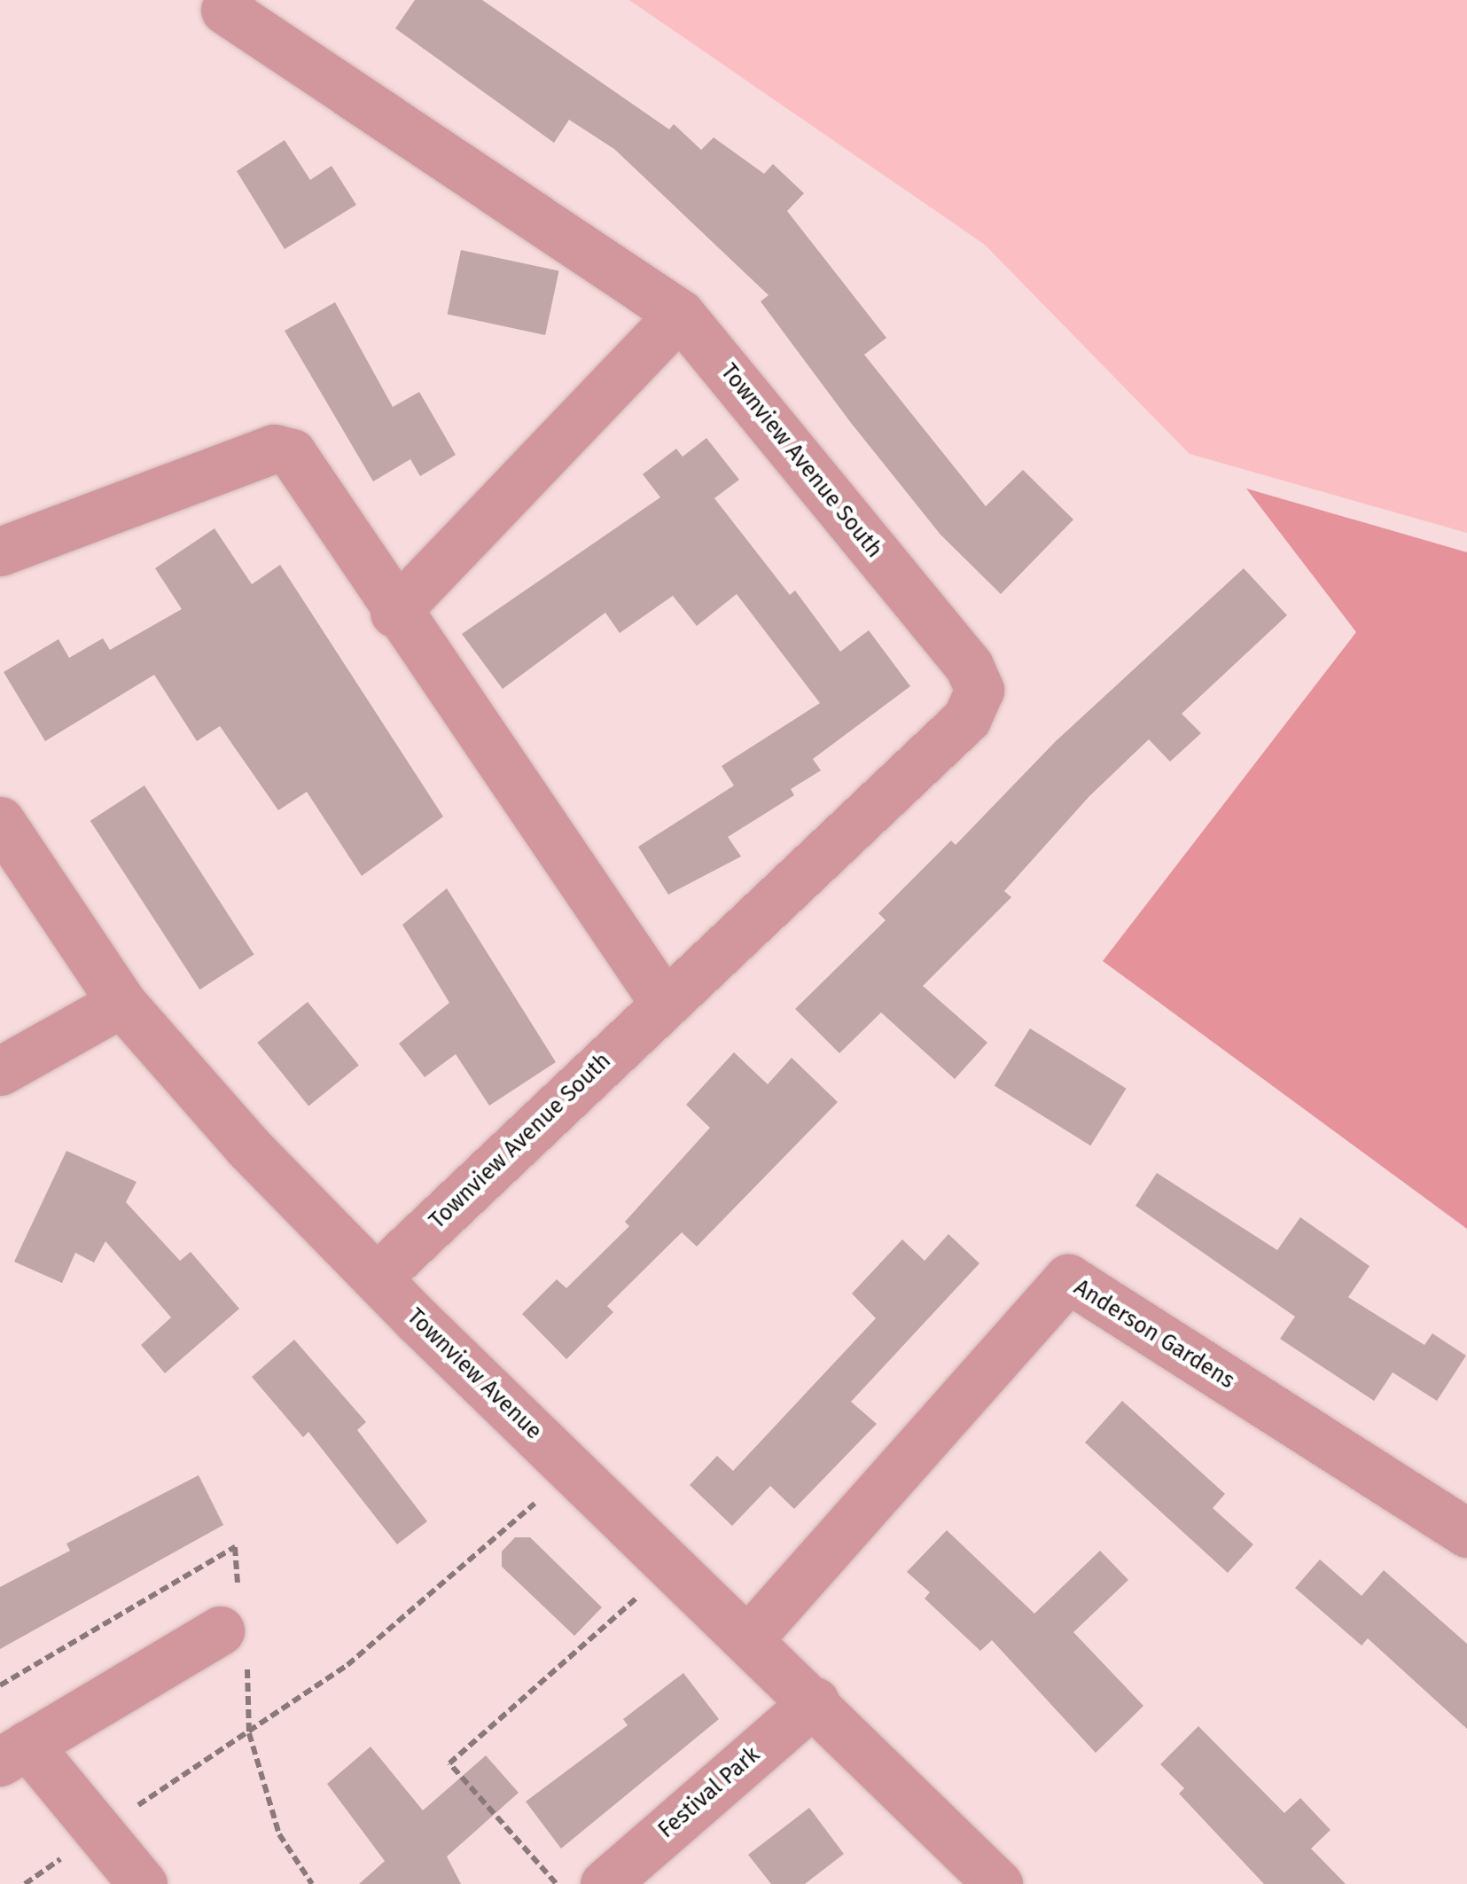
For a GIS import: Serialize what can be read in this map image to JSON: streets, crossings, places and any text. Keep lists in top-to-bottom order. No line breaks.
{"streets":{"street":["Townview Avenue South","Anderson Gardens","Townview Avenue","Festival Park"]},"crossings":[["Townview Avenue South","Townview Avenue"],["Anderson Gardens","Townview Avenue"],["Townview Avenue","Festival Park"]]}
